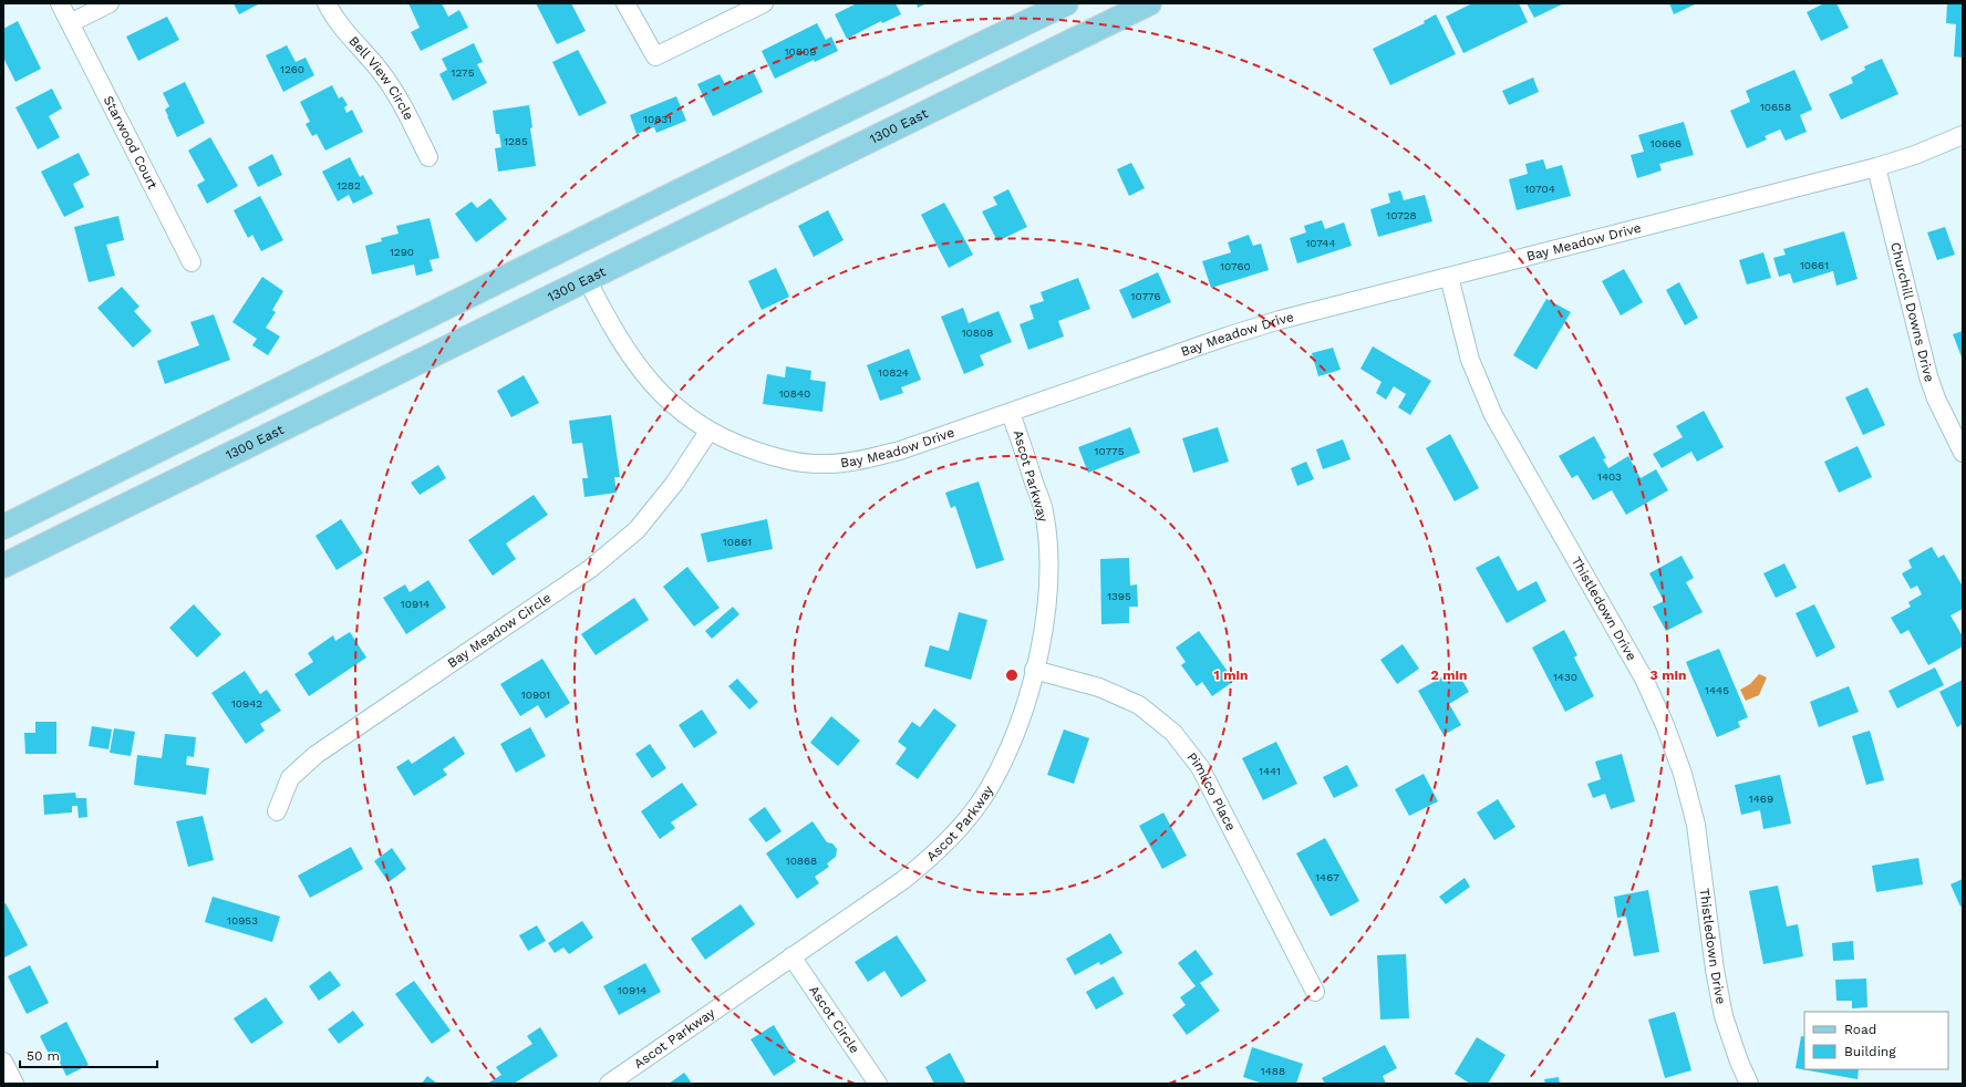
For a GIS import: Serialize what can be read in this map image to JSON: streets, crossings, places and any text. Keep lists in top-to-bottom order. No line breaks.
{"streets":{"main road":["1300 East"],"street":["Bell View Circle","Starwood Court","Bay Meadow Drive","Churchill Downs Drive","Ascot Parkway","Thistledown Drive","Bay Meadow Circle","Pimlico Place","Ascot Circle"]},"crossings":[["1300 East","Bay Meadow Drive"],["Bay Meadow Drive","Churchill Downs Drive"],["Bay Meadow Drive","Ascot Parkway"],["Bay Meadow Drive","Thistledown Drive"],["Bay Meadow Drive","Bay Meadow Circle"],["Ascot Parkway","Pimlico Place"],["Ascot Parkway","Ascot Circle"]],"house_numbers":["10809","1260","1275","10658","10831","1285","10666","1282","10704","10728","10744","1290","10661","10760","10776","10808","10824","10840","10775","1403","10861","1395","10914","1430","1445","10901","10942","1441","1469","10868","1467","10953","10914","1488"],"legend":["Road","Building"],"scale_bar":"50 m","rings":["1 min","2 min","3 min"]}
